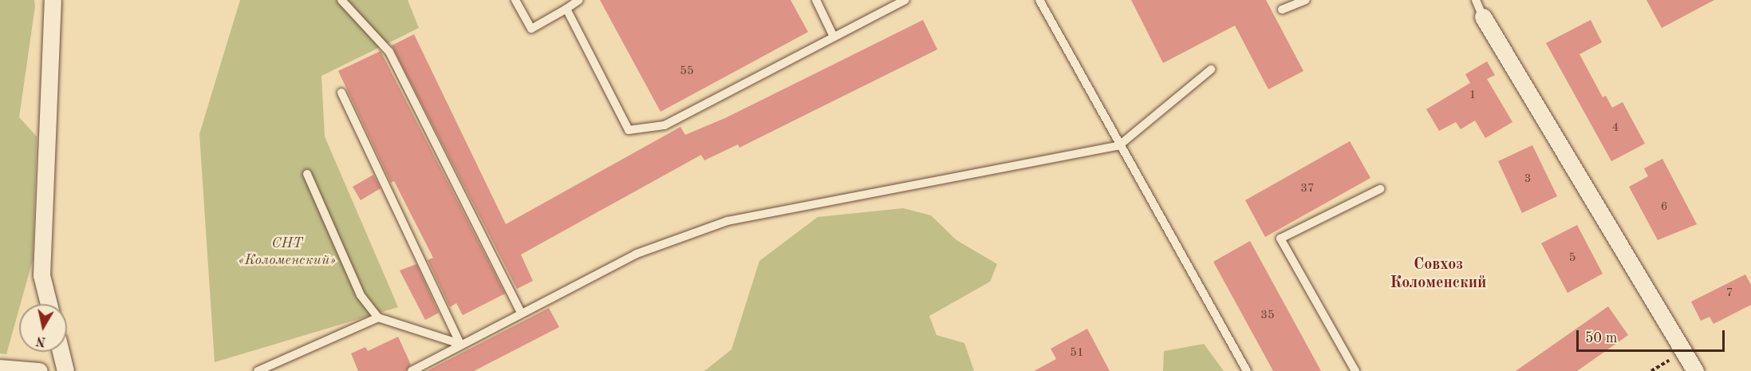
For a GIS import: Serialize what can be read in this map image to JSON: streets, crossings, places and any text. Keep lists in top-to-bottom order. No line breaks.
{"districts":["Совхоз Коломенский"],"parks":["СНТ «Коломенский»"],"house_numbers":["55","1","4","3","37","6","5","7","35","51"],"scale_bar":"50 m","north":"bottom"}
